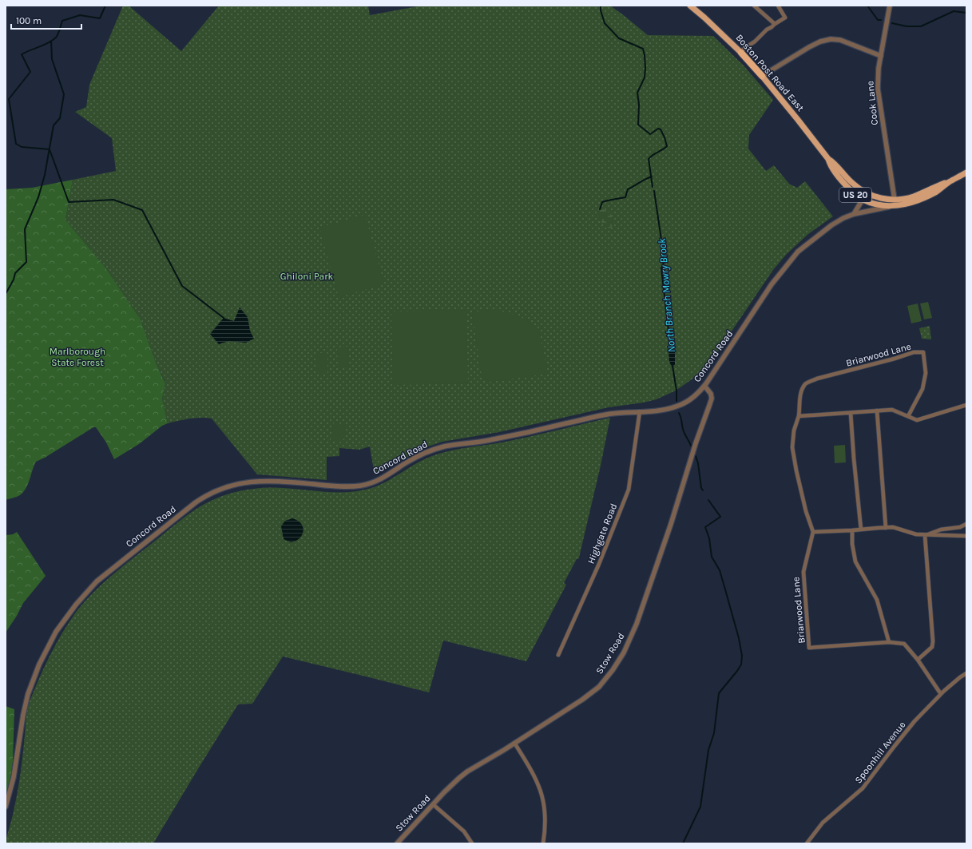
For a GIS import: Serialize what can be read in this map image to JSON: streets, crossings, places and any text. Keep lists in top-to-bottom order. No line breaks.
{"streets":{"highway":["Boston Post Road East","US 20"],"street":["Cook Lane","Briarwood Lane","Concord Road","Highgate Road","Stow Road","Spoonhill Avenue"]},"crossings":[["Boston Post Road East","Cook Lane"],["Boston Post Road East","US 20"],["Boston Post Road East","Concord Road"],["Cook Lane","US 20"],["US 20","Concord Road"],["Briarwood Lane","Spoonhill Avenue"],["Concord Road","Highgate Road"],["Concord Road","Stow Road"]],"water":["North Branch Mowry Brook"],"parks":["Ghiloni Park","Marlborough State Forest"],"scale_bar":"100 m"}
